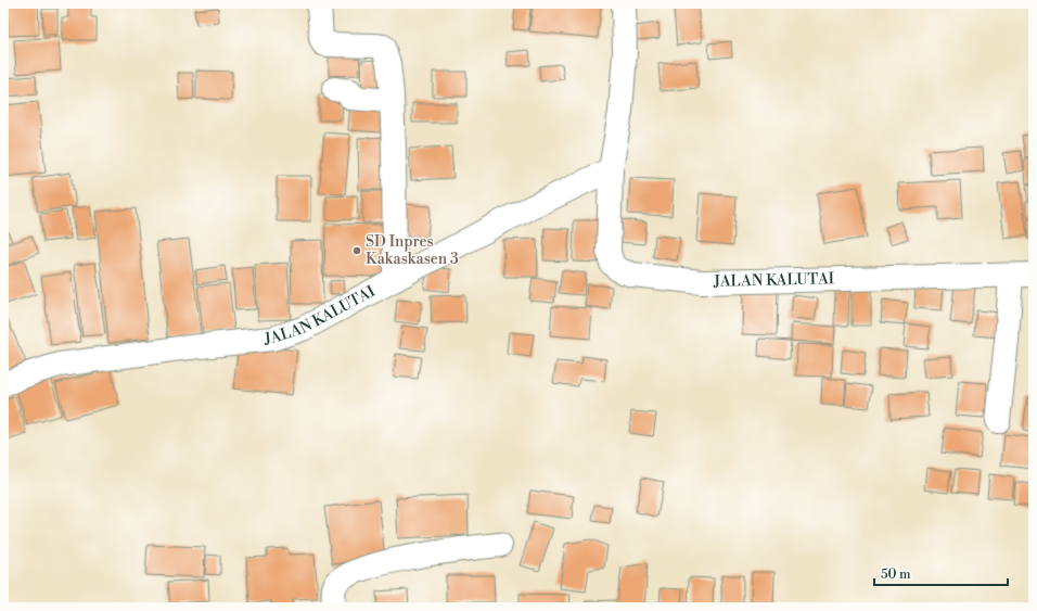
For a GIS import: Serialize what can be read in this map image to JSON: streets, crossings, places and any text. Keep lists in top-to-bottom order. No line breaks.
{"streets":{"street":["JALAN KALUTAI"]},"places":["SD Inpres Kakaskasen 3"],"scale_bar":"50 m"}
